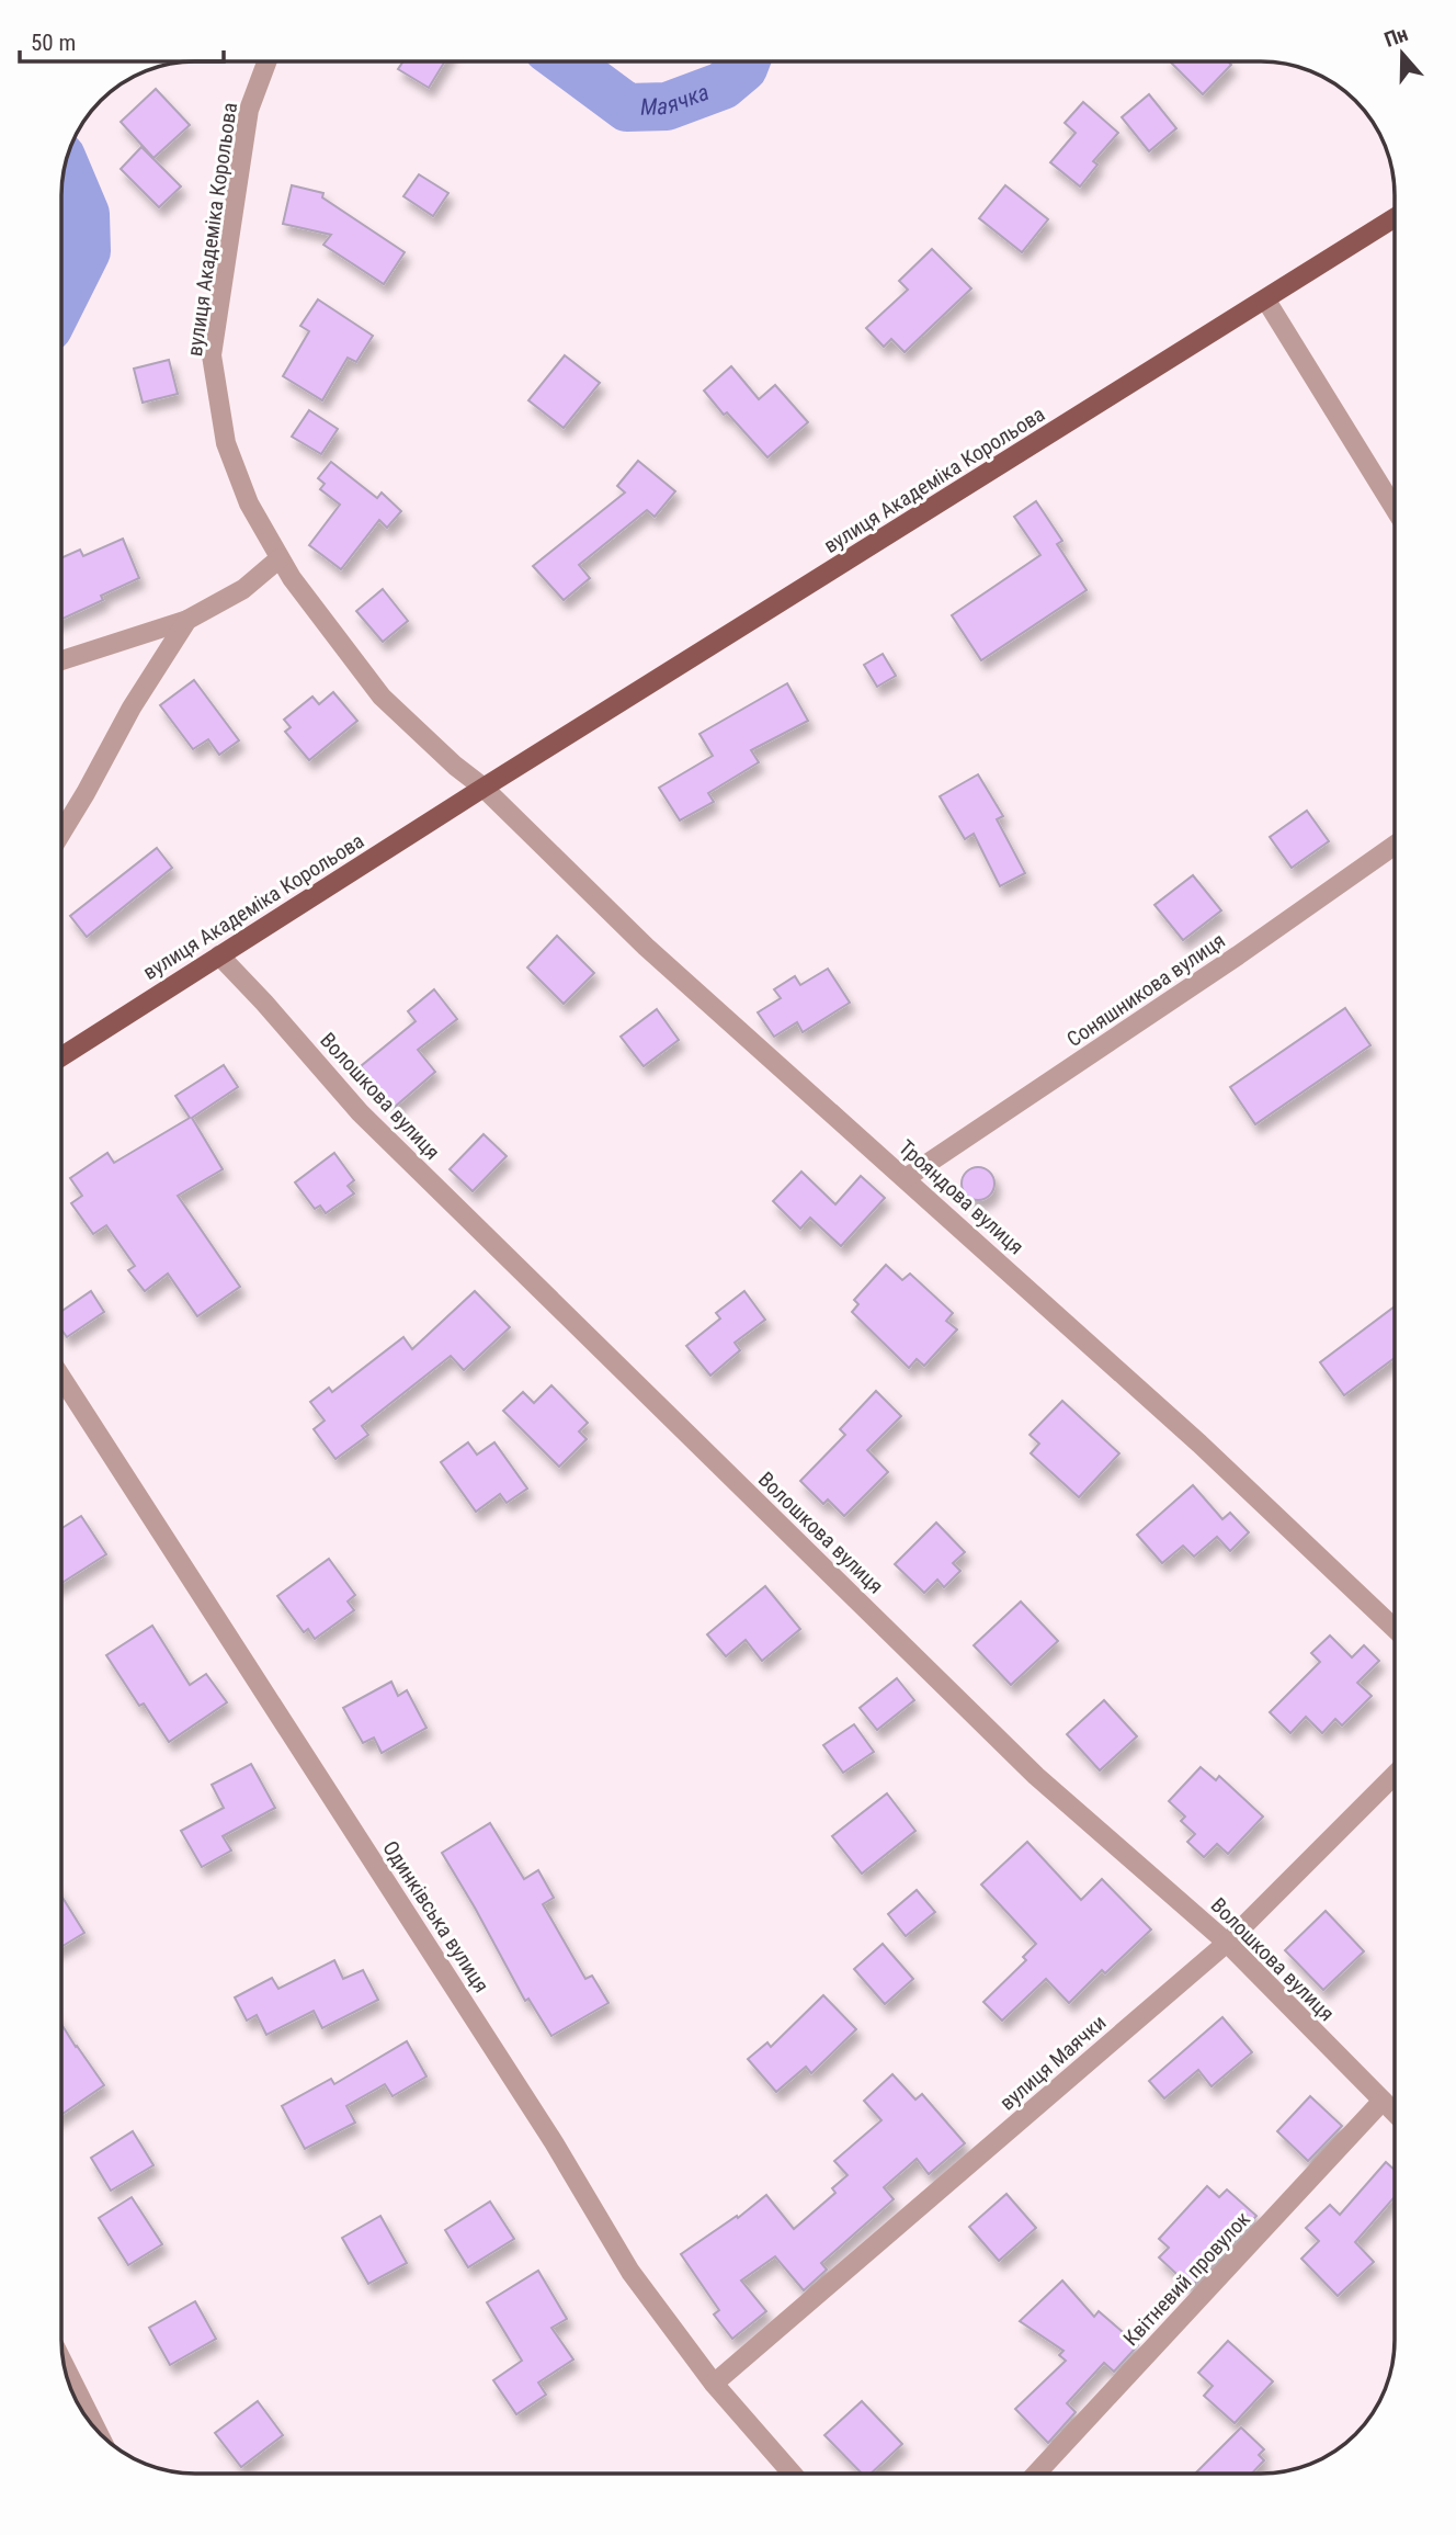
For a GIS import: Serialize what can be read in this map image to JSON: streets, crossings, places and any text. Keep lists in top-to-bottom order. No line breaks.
{"streets":{"main road":["вулиця Академіка Корольова"],"street":["Соняшникова вулиця","Волошкова вулиця","Трояндова вулиця","Одинківська вулиця","вулиця Маячки","Квітневий провулок"]},"crossings":[["вулиця Академіка Корольова","Волошкова вулиця"],["вулиця Академіка Корольова","Трояндова вулиця"],["Соняшникова вулиця","Трояндова вулиця"],["Волошкова вулиця","вулиця Маячки"],["Волошкова вулиця","Квітневий провулок"],["Одинківська вулиця","вулиця Маячки"]],"water":["Маячка"],"scale_bar":"50 m","north":"top"}
